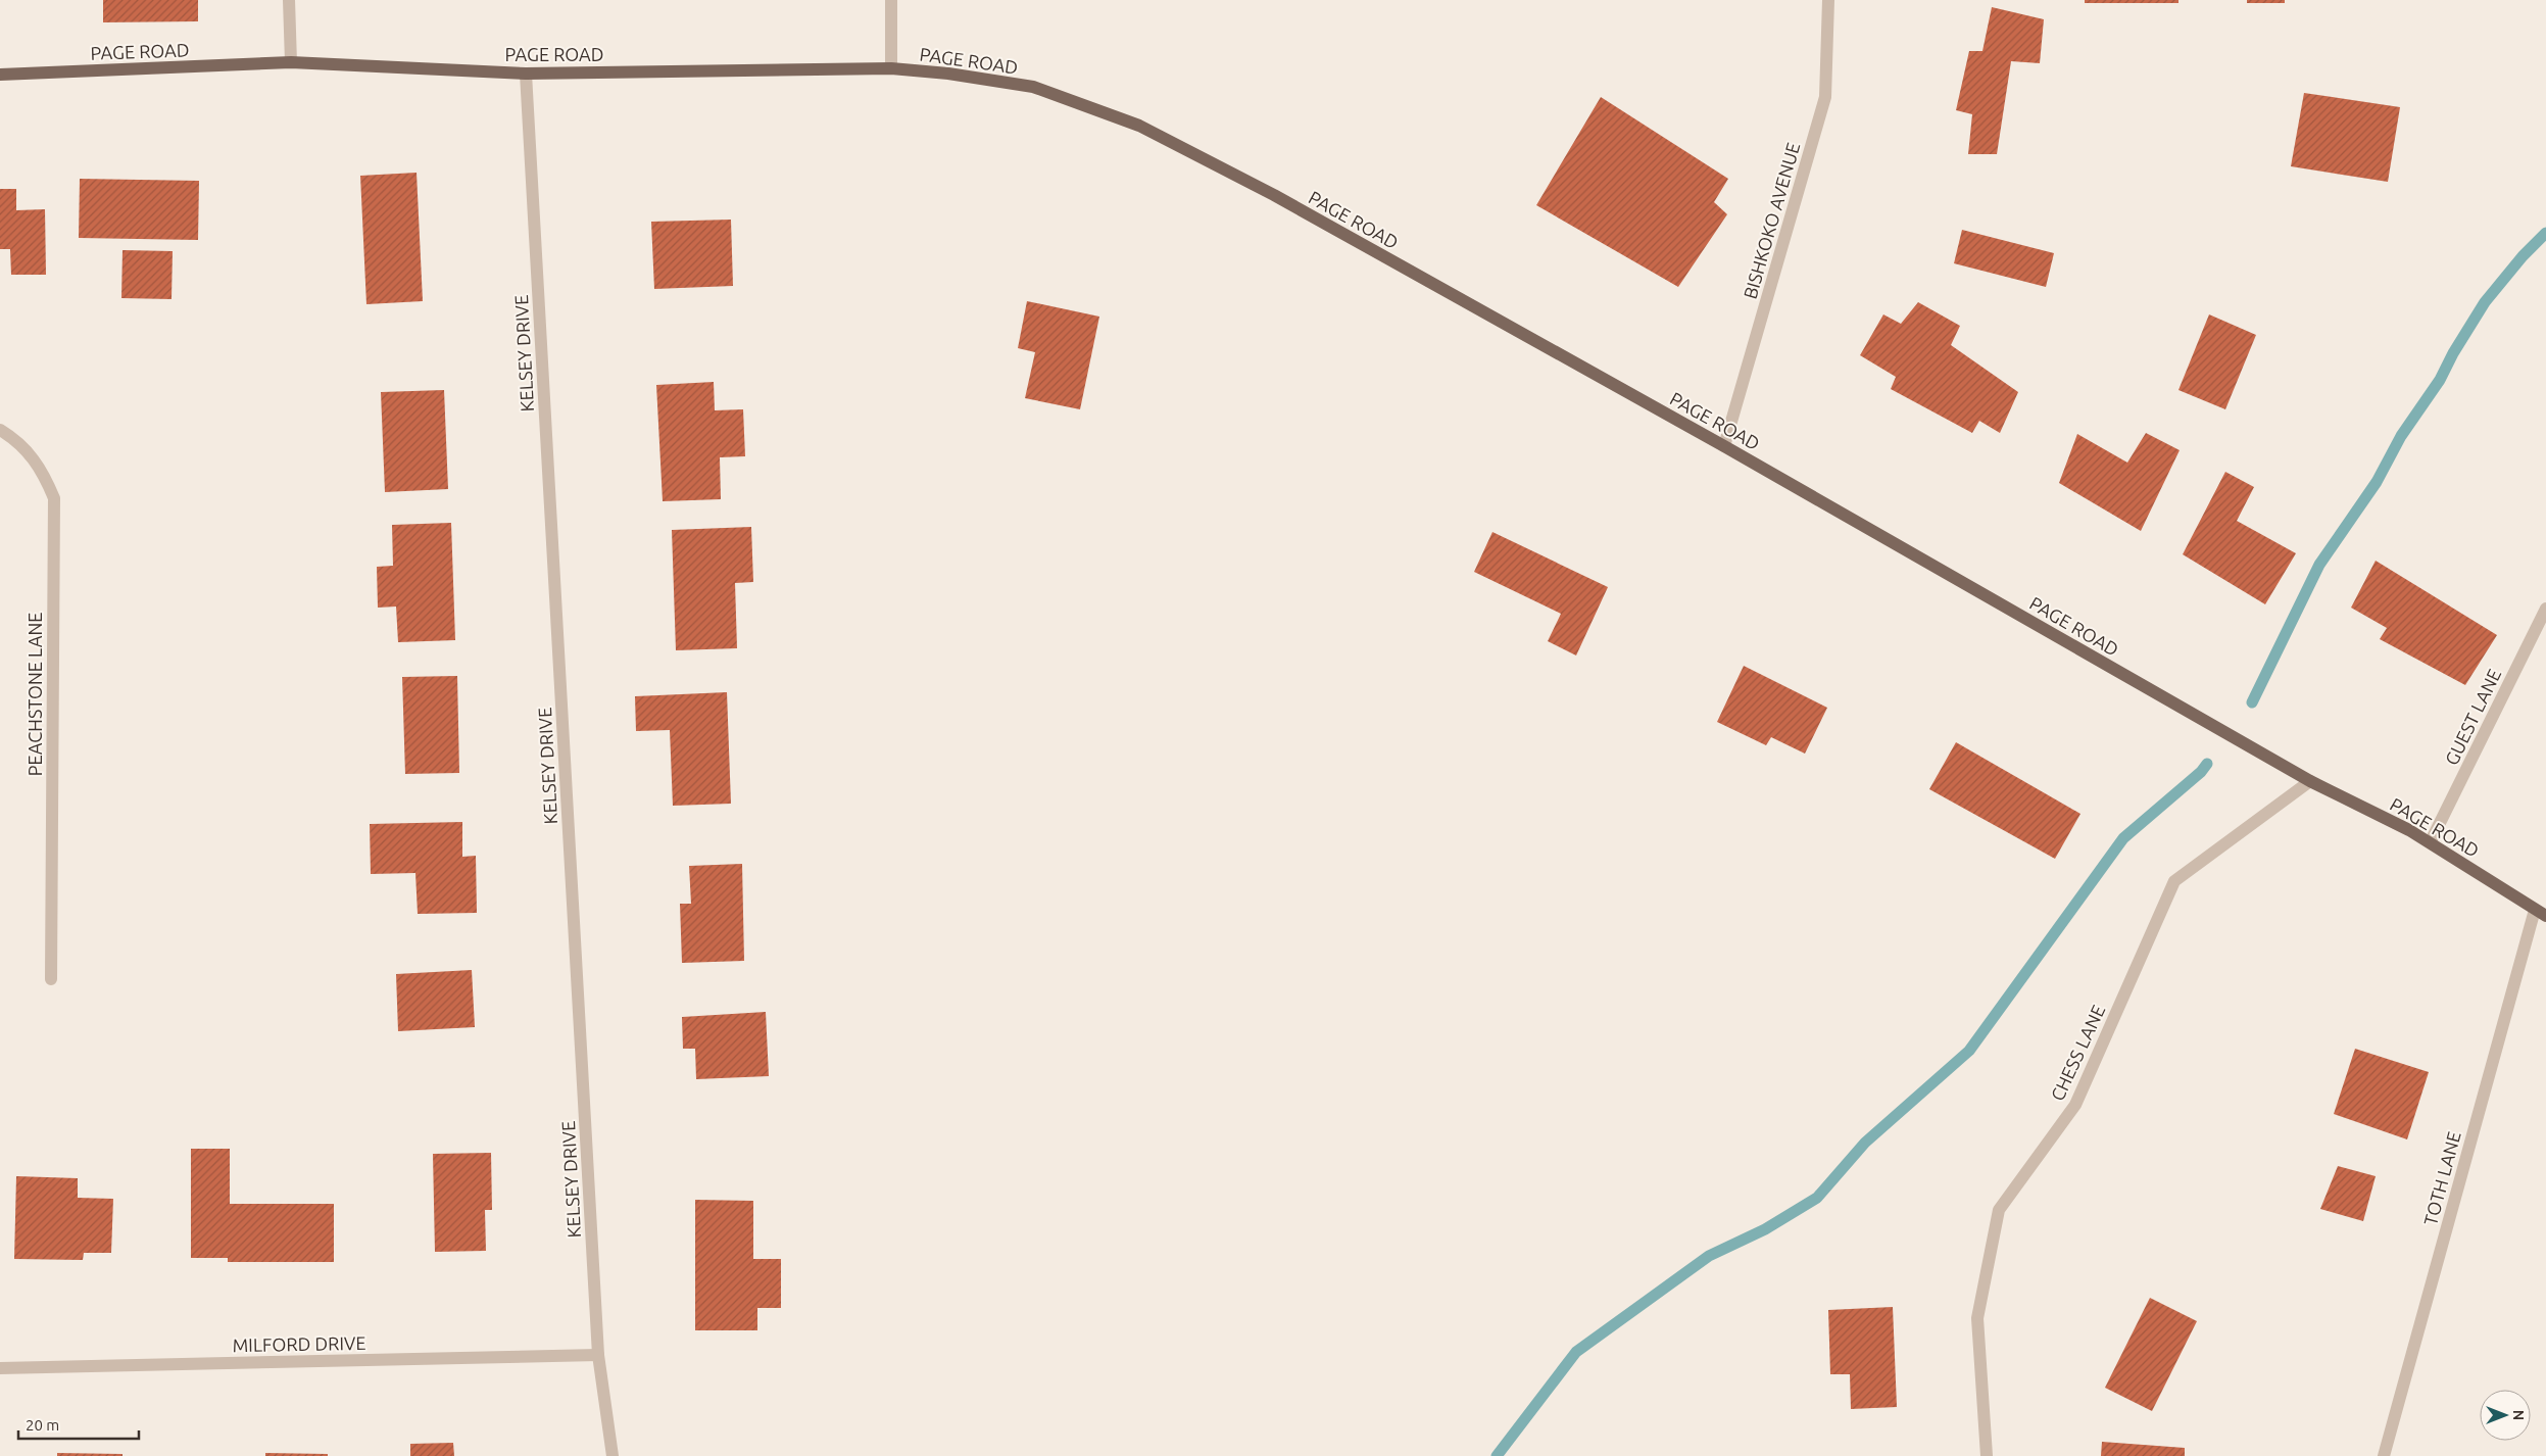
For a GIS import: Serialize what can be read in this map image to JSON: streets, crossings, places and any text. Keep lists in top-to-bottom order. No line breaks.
{"streets":{"main road":["PAGE ROAD"],"street":["BISHKOKO AVENUE","KELSEY DRIVE","PEACHSTONE LANE","GUEST LANE","CHESS LANE","TOTH LANE","MILFORD DRIVE"]},"crossings":[["PAGE ROAD","BISHKOKO AVENUE"],["PAGE ROAD","KELSEY DRIVE"],["PAGE ROAD","GUEST LANE"],["PAGE ROAD","CHESS LANE"],["PAGE ROAD","TOTH LANE"],["KELSEY DRIVE","MILFORD DRIVE"]],"scale_bar":"20 m","north":"right"}
